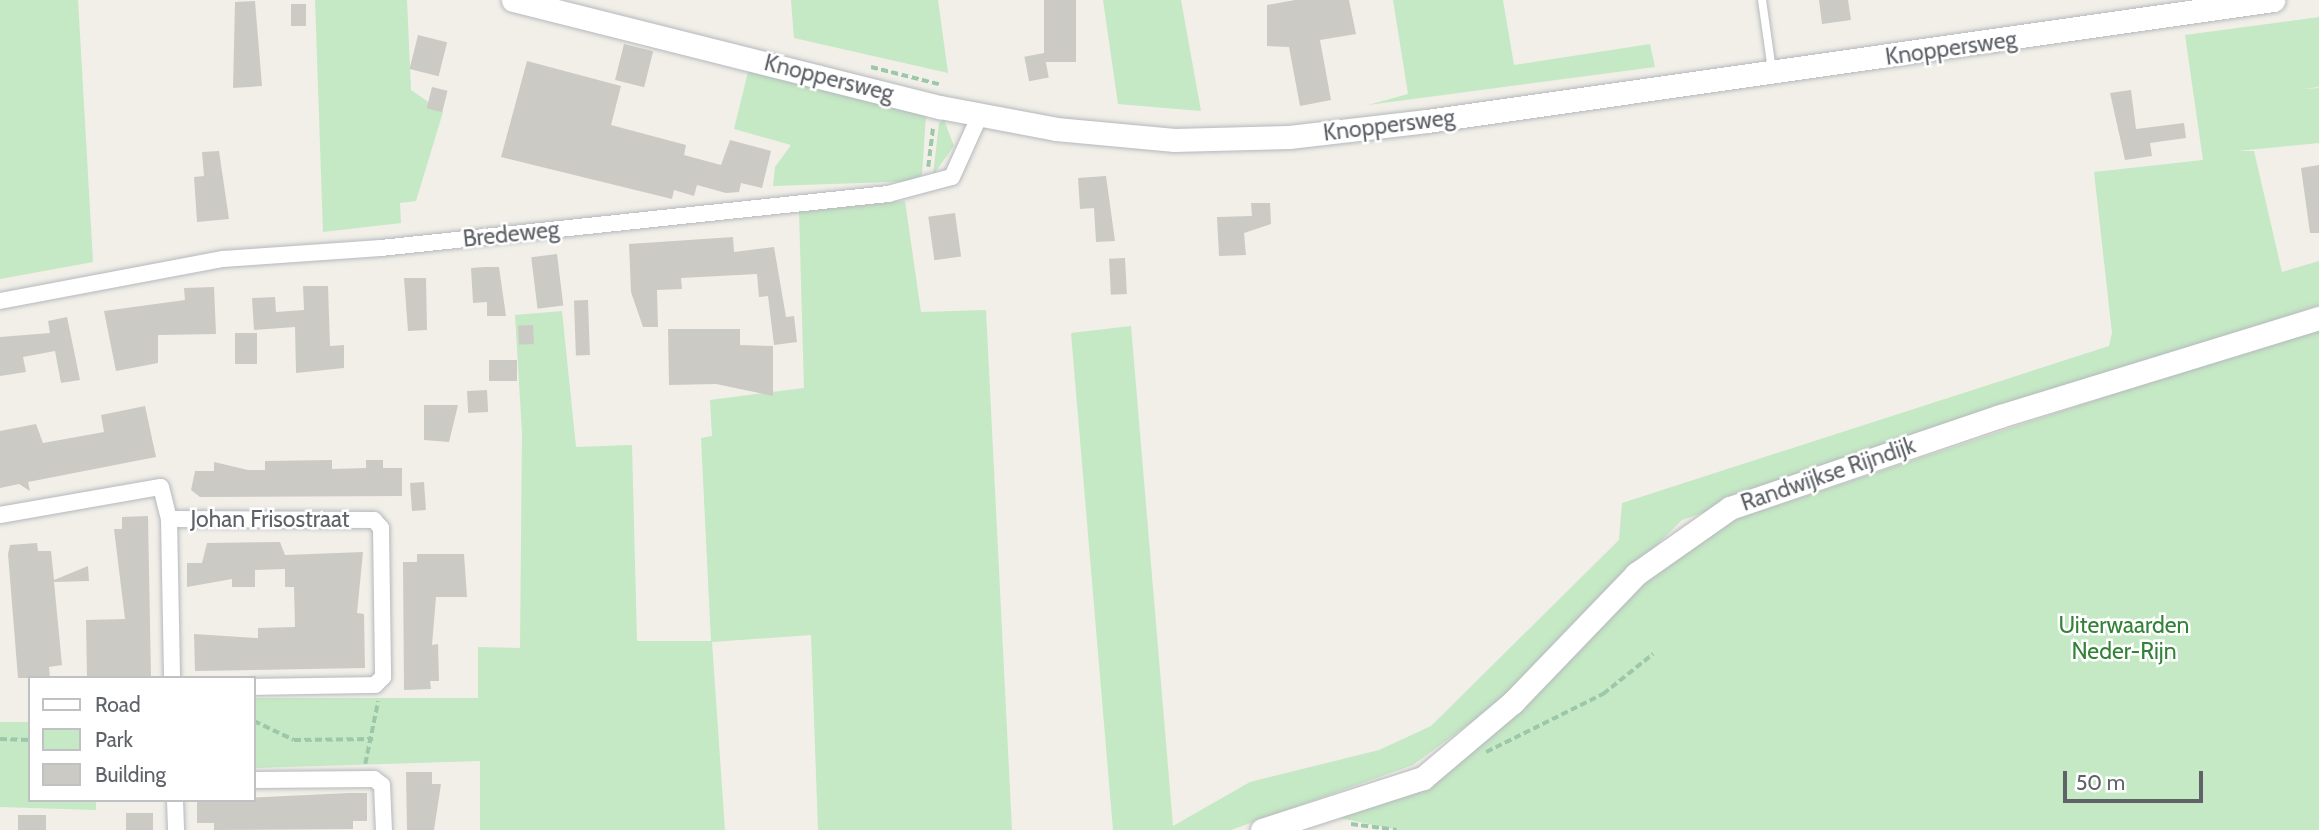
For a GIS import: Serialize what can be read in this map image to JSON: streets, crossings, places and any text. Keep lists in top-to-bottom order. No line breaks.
{"streets":{"main road":["Knoppersweg","Randwijkse Rijndijk"],"street":["Bredeweg","Johan Frisostraat"]},"crossings":[["Knoppersweg","Bredeweg"]],"parks":["Uiterwaarden Neder-Rijn"],"legend":["Road","Park","Building"],"scale_bar":"50 m"}
